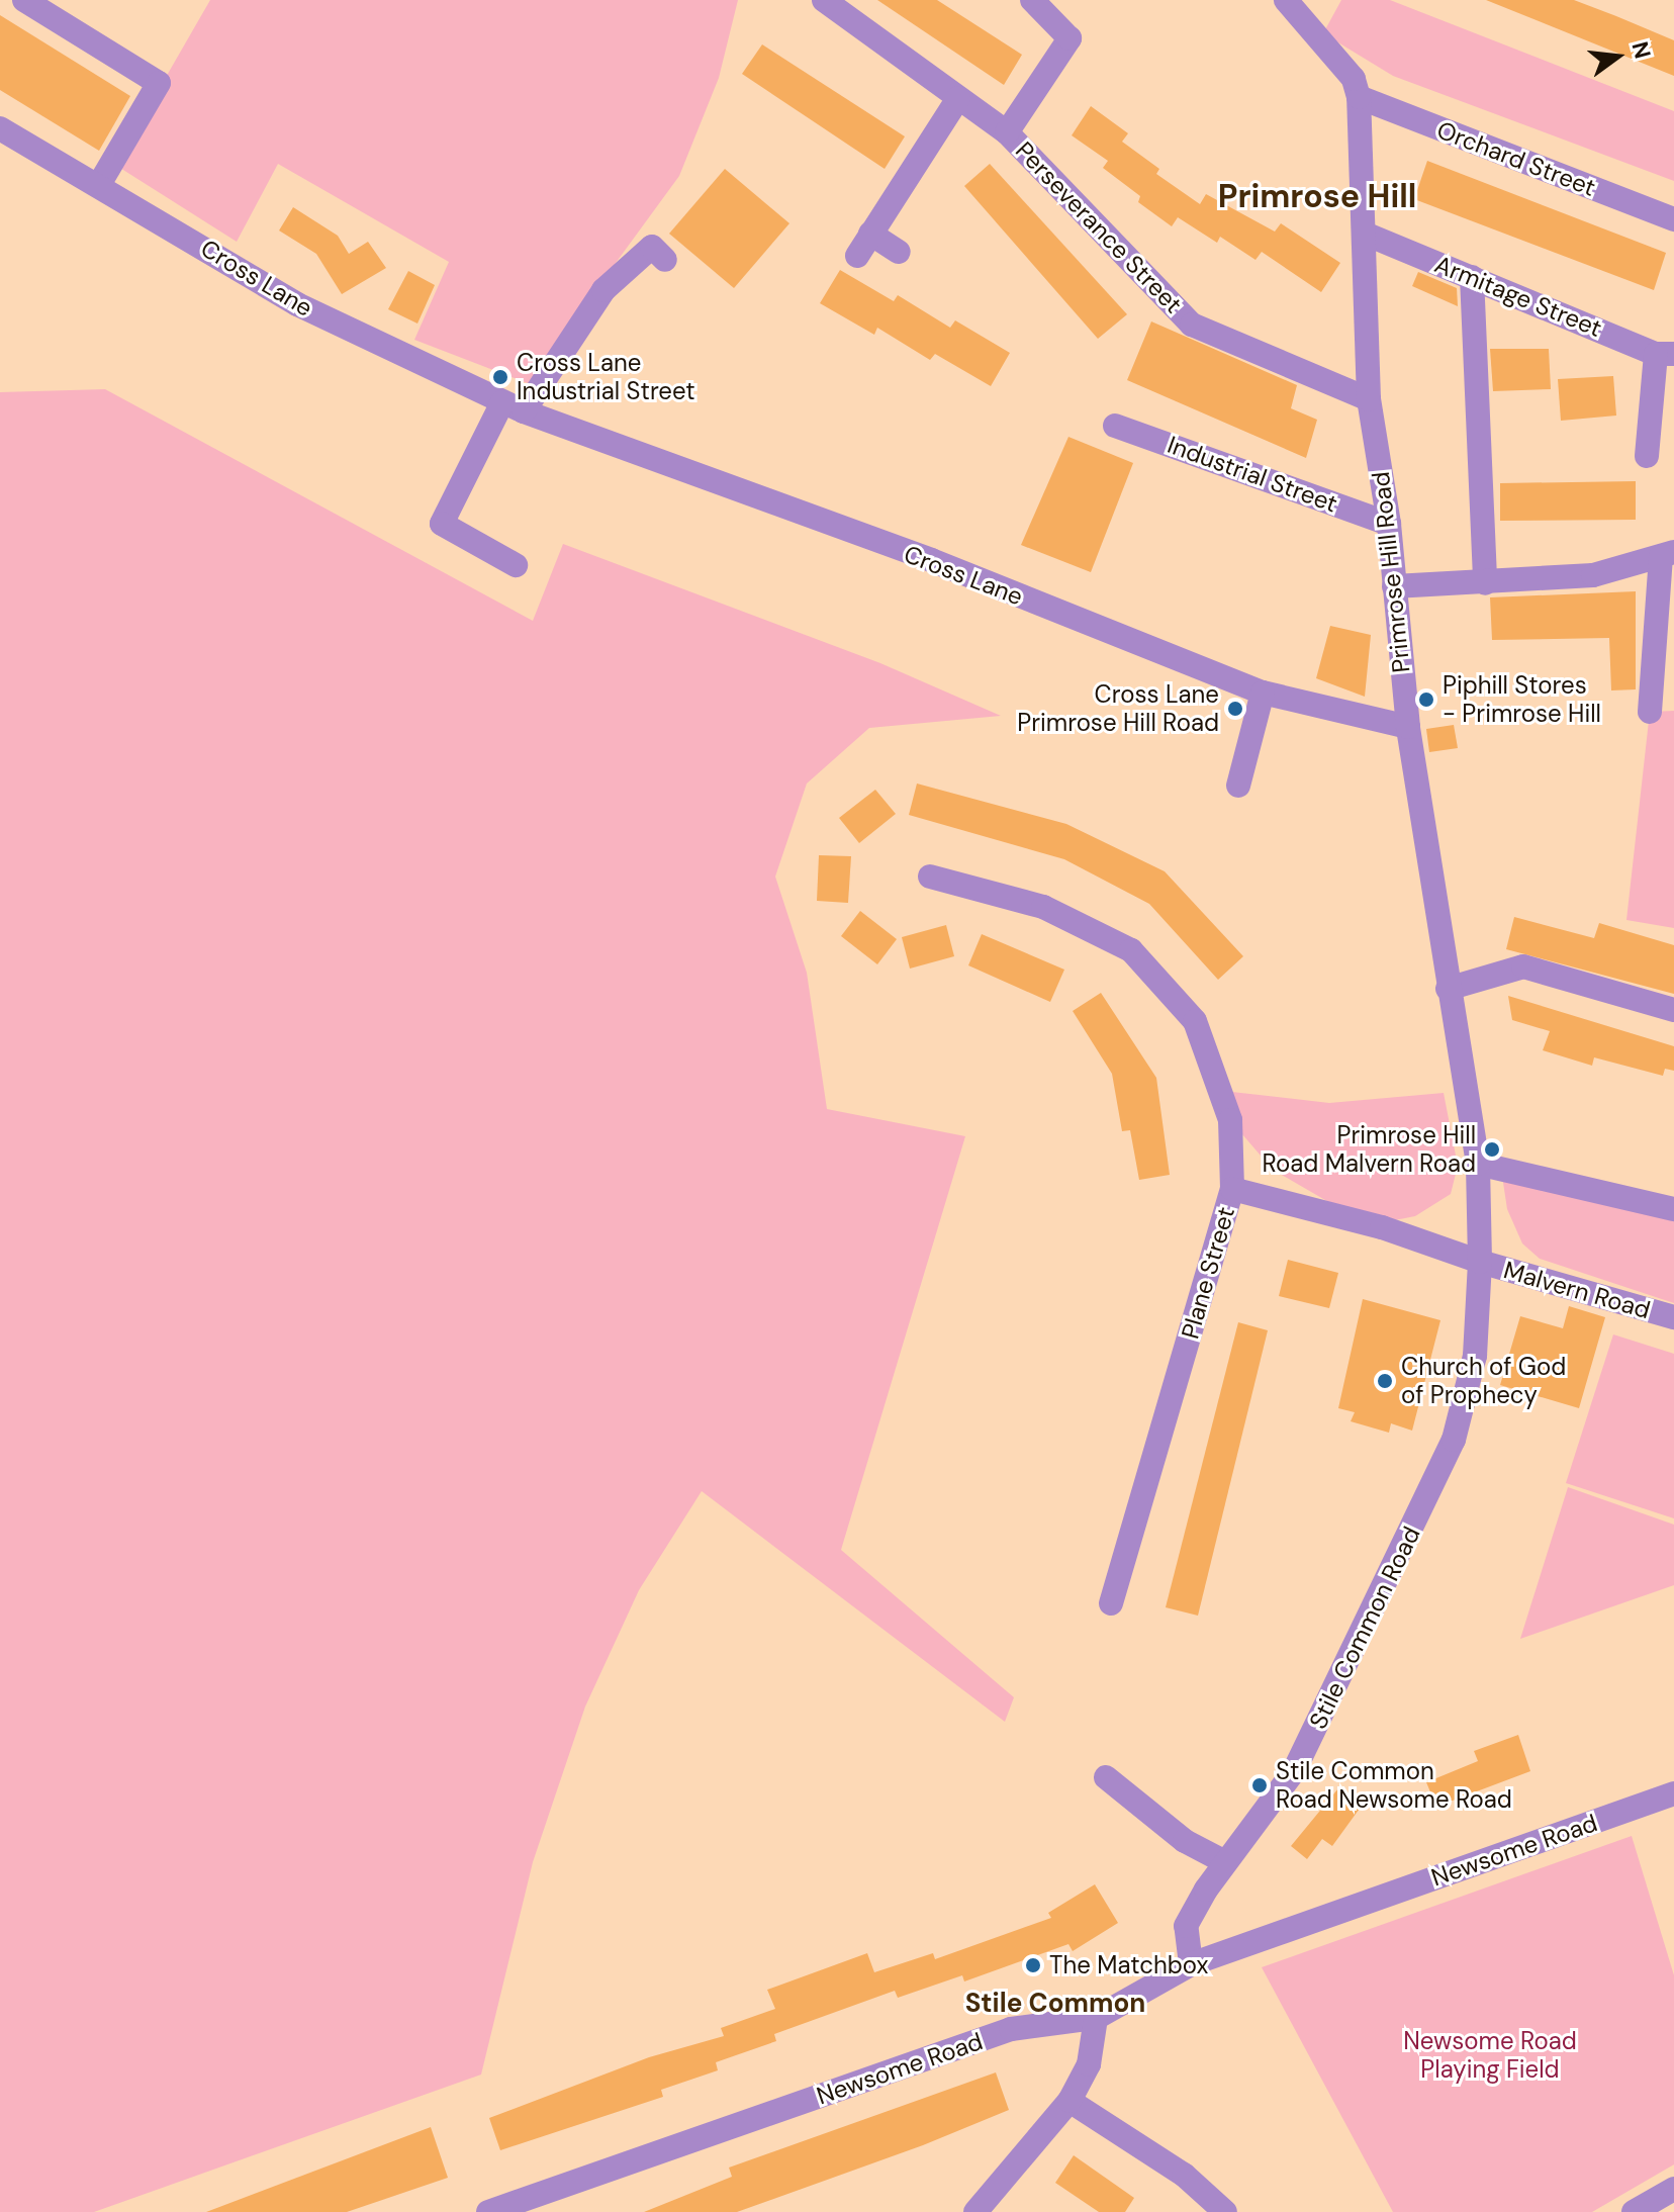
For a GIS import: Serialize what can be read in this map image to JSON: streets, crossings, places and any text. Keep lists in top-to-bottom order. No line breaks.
{"streets":{"street":["Orchard Street","Perseverance Street","Cross Lane","Armitage Street","Industrial Street","Primrose Hill Road","Plane Street","Malvern Road","Stile Common Road","Newsome Road"]},"crossings":[["Orchard Street","Primrose Hill Road"],["Perseverance Street","Primrose Hill Road"],["Cross Lane","Primrose Hill Road"],["Armitage Street","Primrose Hill Road"],["Industrial Street","Primrose Hill Road"],["Primrose Hill Road","Plane Street"],["Primrose Hill Road","Malvern Road"],["Primrose Hill Road","Stile Common Road"],["Plane Street","Malvern Road"],["Plane Street","Stile Common Road"],["Malvern Road","Stile Common Road"],["Stile Common Road","Newsome Road"]],"districts":["Primrose Hill","Stile Common"],"parks":["Newsome Road Playing Field"],"places":["Cross Lane Industrial Street","Piphill Stores - Primrose Hill","Cross Lane Primrose Hill Road","Primrose Hill Road Malvern Road","Church of God of Prophecy","Stile Common Road Newsome Road","The Matchbox"],"north":"right"}
